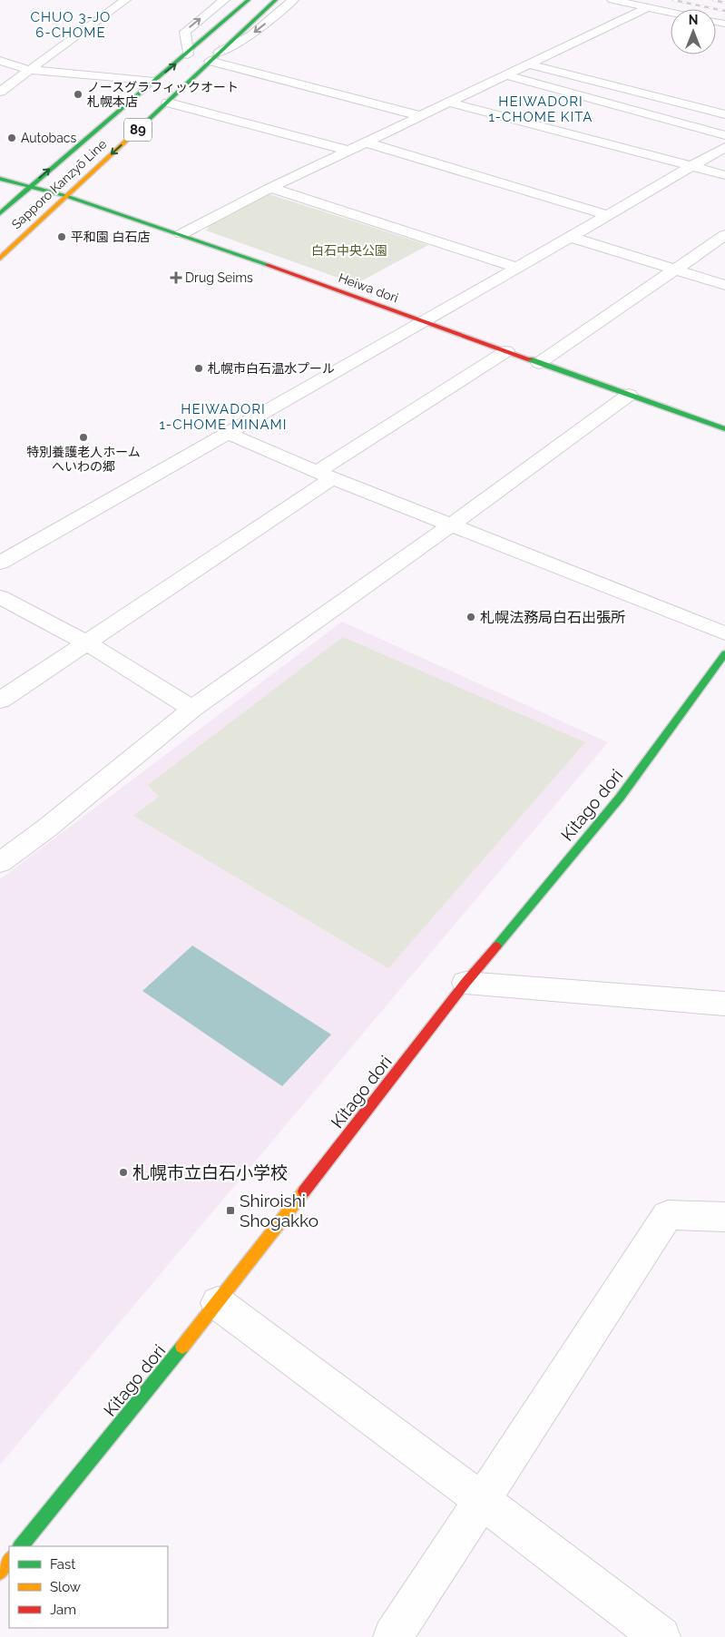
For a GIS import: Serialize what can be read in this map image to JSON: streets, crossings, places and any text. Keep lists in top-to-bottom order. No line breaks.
{"streets":{"main road":["89","Sapporo Kanzyō Line","Heiwa dori","Kitago dori"]},"crossings":[["Sapporo Kanzyō Line","Heiwa dori"]],"districts":["CHUO 3-JO 6-CHOME","HEIWADORI 1-CHOME KITA","HEIWADORI 1-CHOME MINAMI"],"parks":["白石中央公園"],"places":{"other":["ノースグラフィックオート 札幌本店","Autobacs","平和園 白石店","札幌市白石温水プール","特別養護老人ホーム へいわの郷","札幌法務局白石出張所","札幌市立白石小学校"],"health":["Drug Seims"],"transit":["Shiroishi Shogakko"]},"legend":["Fast","Slow","Jam"],"north":"top"}
